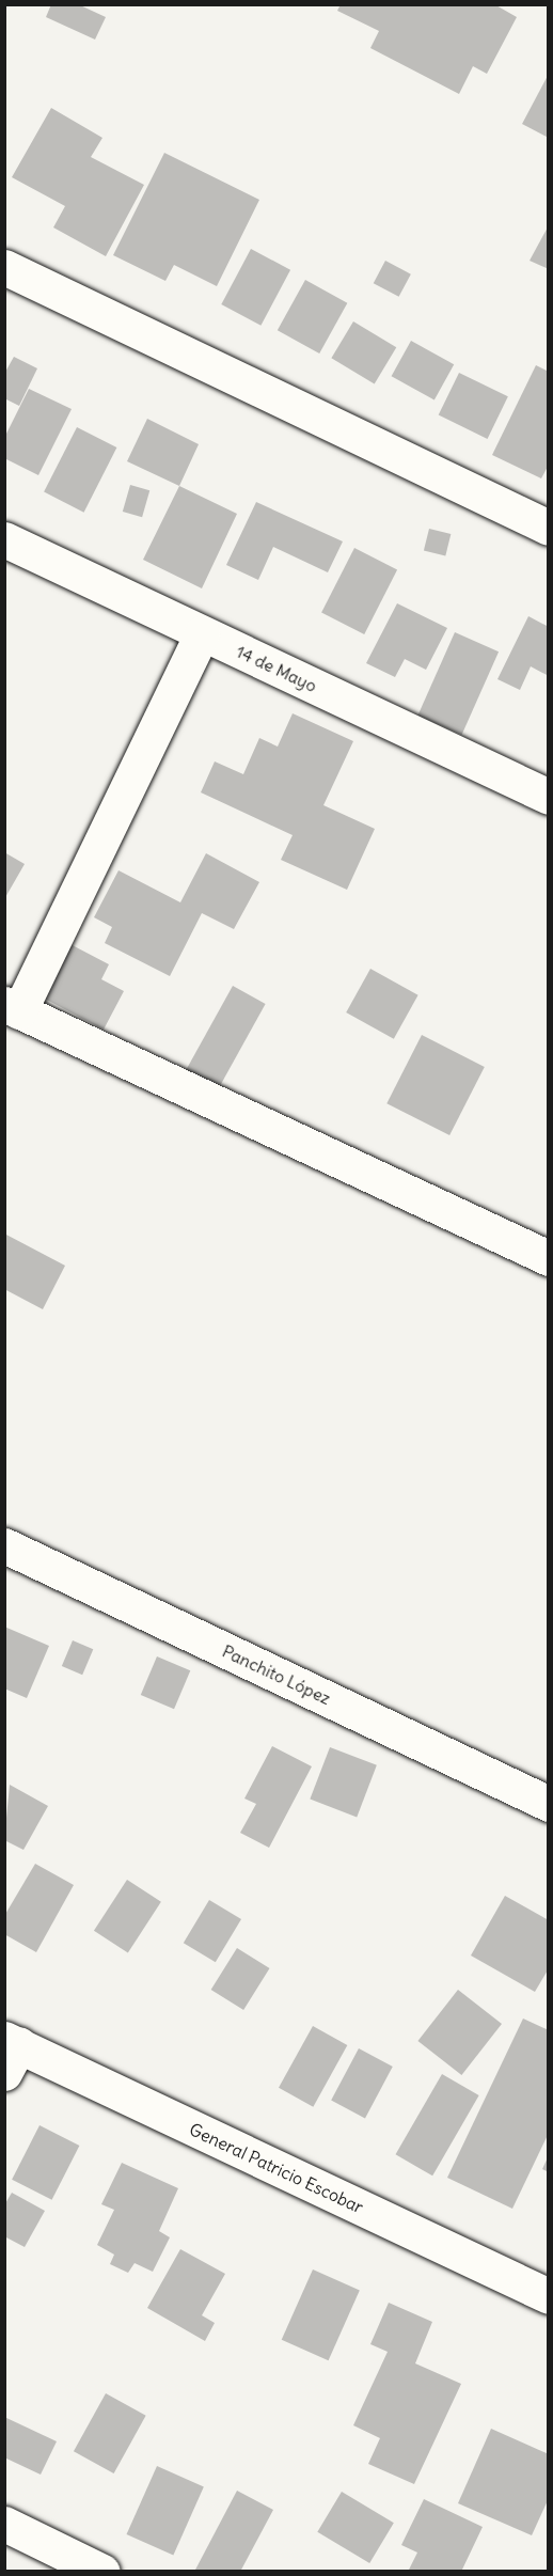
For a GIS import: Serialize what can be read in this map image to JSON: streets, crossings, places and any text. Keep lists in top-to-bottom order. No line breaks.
{"streets":{"street":["14 de Mayo","Panchito López","General Patricio Escobar"]}}
